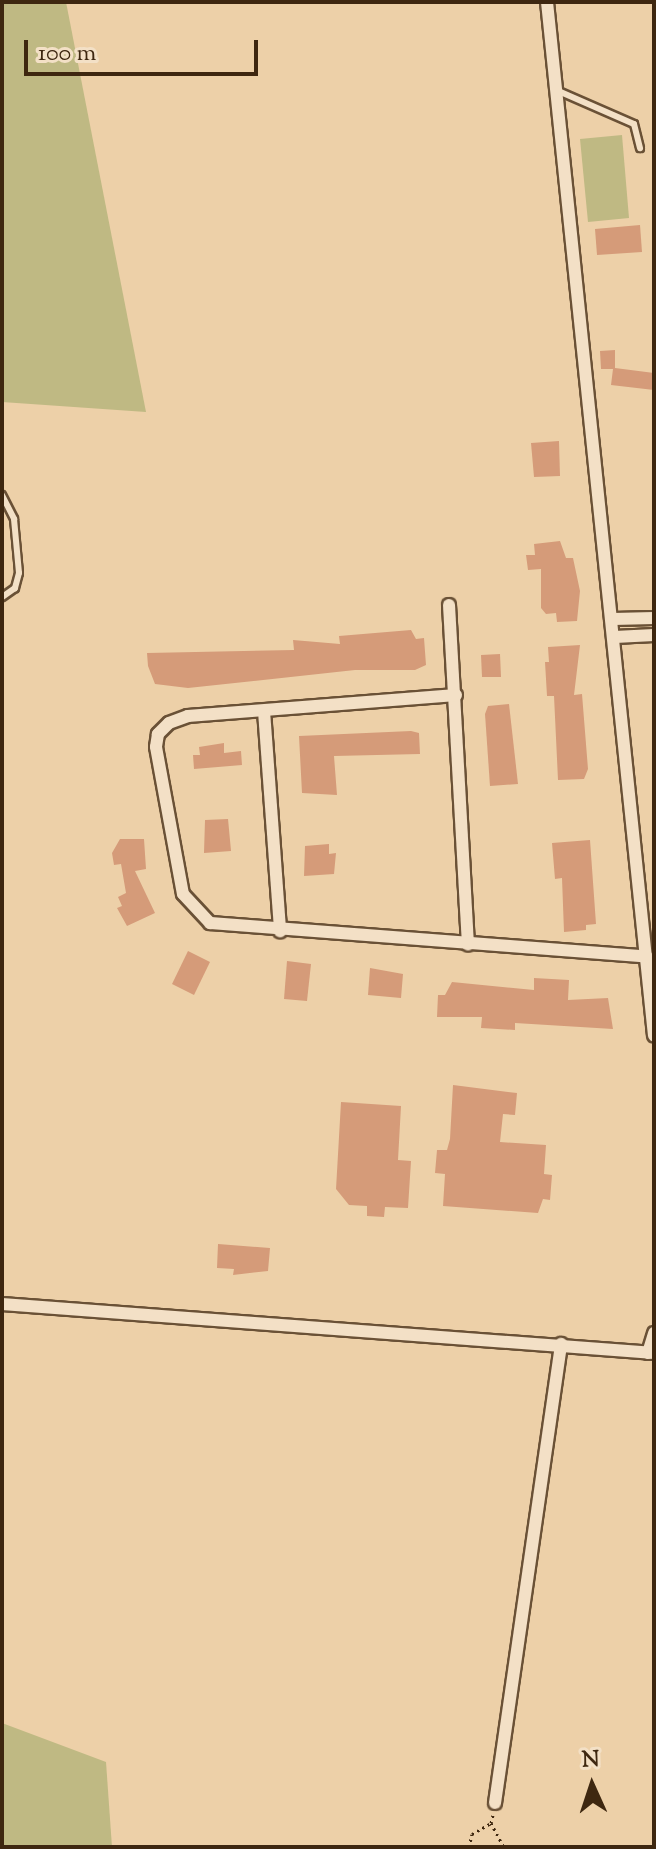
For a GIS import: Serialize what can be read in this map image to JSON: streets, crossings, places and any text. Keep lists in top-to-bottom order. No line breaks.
{"scale_bar":"100 m","north":"top"}
